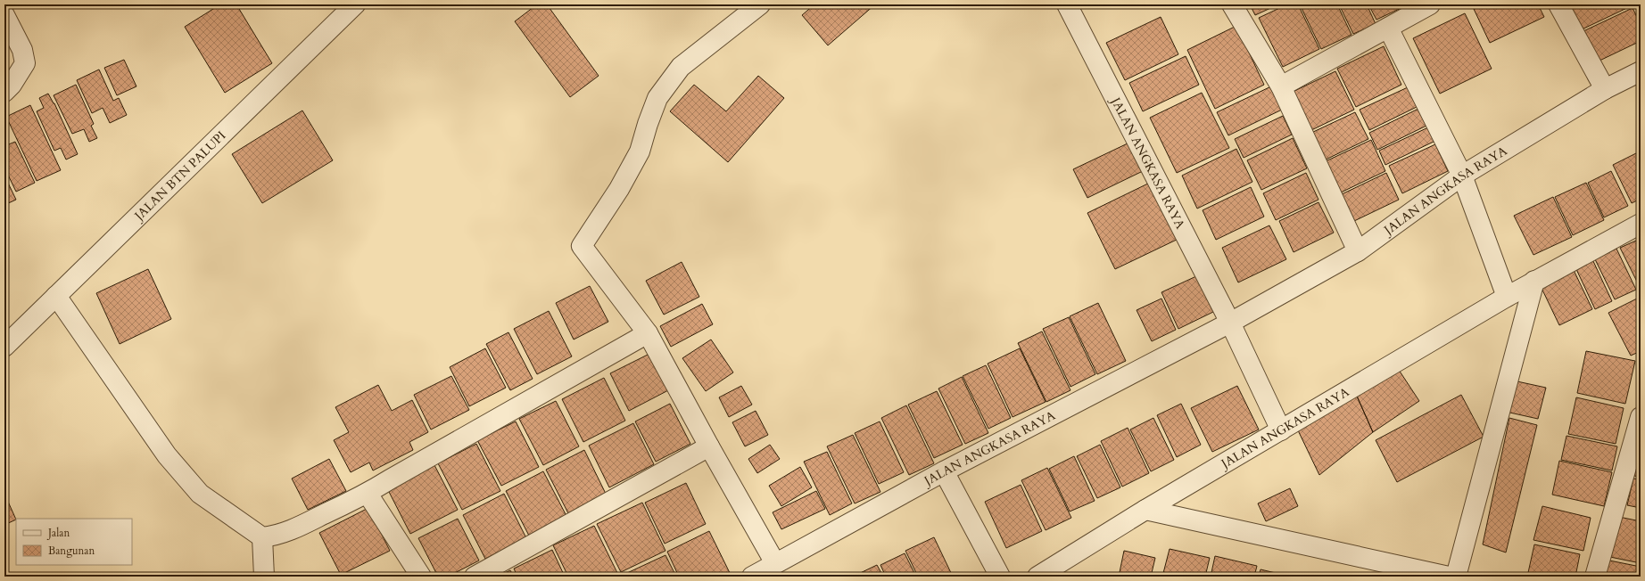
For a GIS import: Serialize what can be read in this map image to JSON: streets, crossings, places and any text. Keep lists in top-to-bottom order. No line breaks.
{"streets":{"street":["JALAN ANGKASA RAYA","JALAN BTN PALUPI"]},"legend":["Jalan","Bangunan"]}
